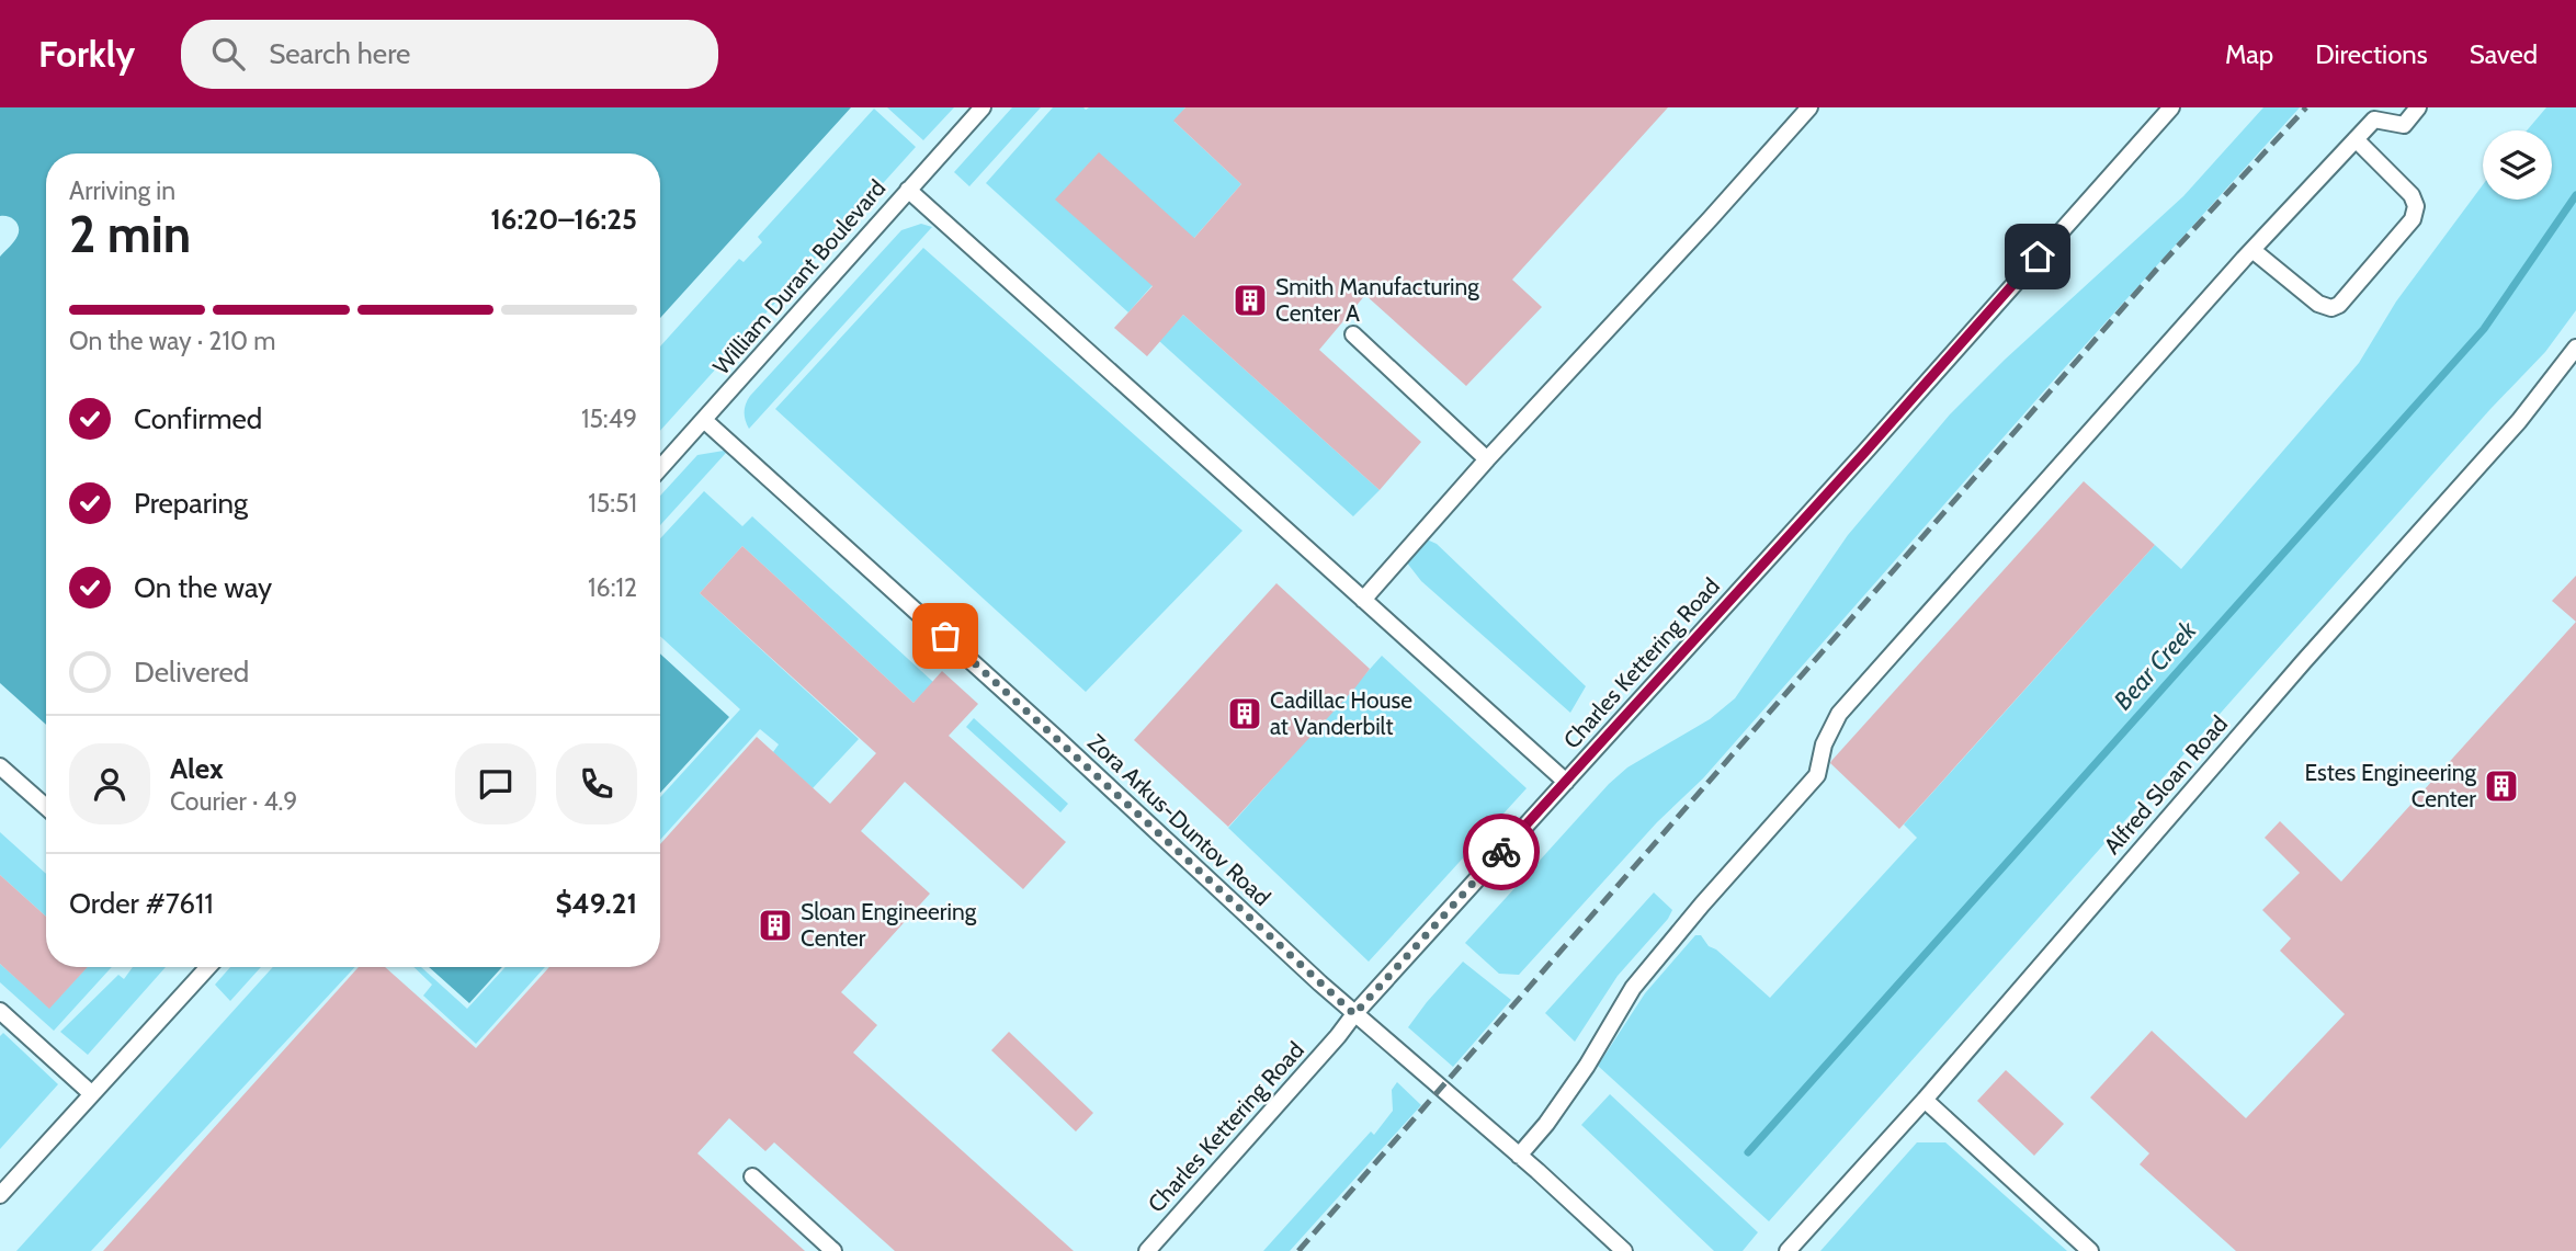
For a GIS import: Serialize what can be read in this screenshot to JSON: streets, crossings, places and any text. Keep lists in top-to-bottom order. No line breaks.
{"streets":{"lane":["William Durant Boulevard","Charles Kettering Road","Alfred Sloan Road","Zora Arkus-Duntov Road"]},"crossings":[["William Durant Boulevard","Zora Arkus-Duntov Road"],["Charles Kettering Road","Zora Arkus-Duntov Road"]],"water":["Bear Creek"],"places":{"building":["Smith Manufacturing Center A","Cadillac House at Vanderbilt","Estes Engineering Center","Sloan Engineering Center"]},"page":{"header":"Forkly","search":"Search here","nav":["Map","Directions","Saved"],"heading":["2 min","Arriving in","16:20–16:25"],"panel":["Alex","Courier · 4.9","Order #7611","$49.21"],"bar":"On the way · 210 m","list":[["Confirmed","15:49"],["Preparing","15:51"],["On the way","16:12"],"Delivered"]}}
